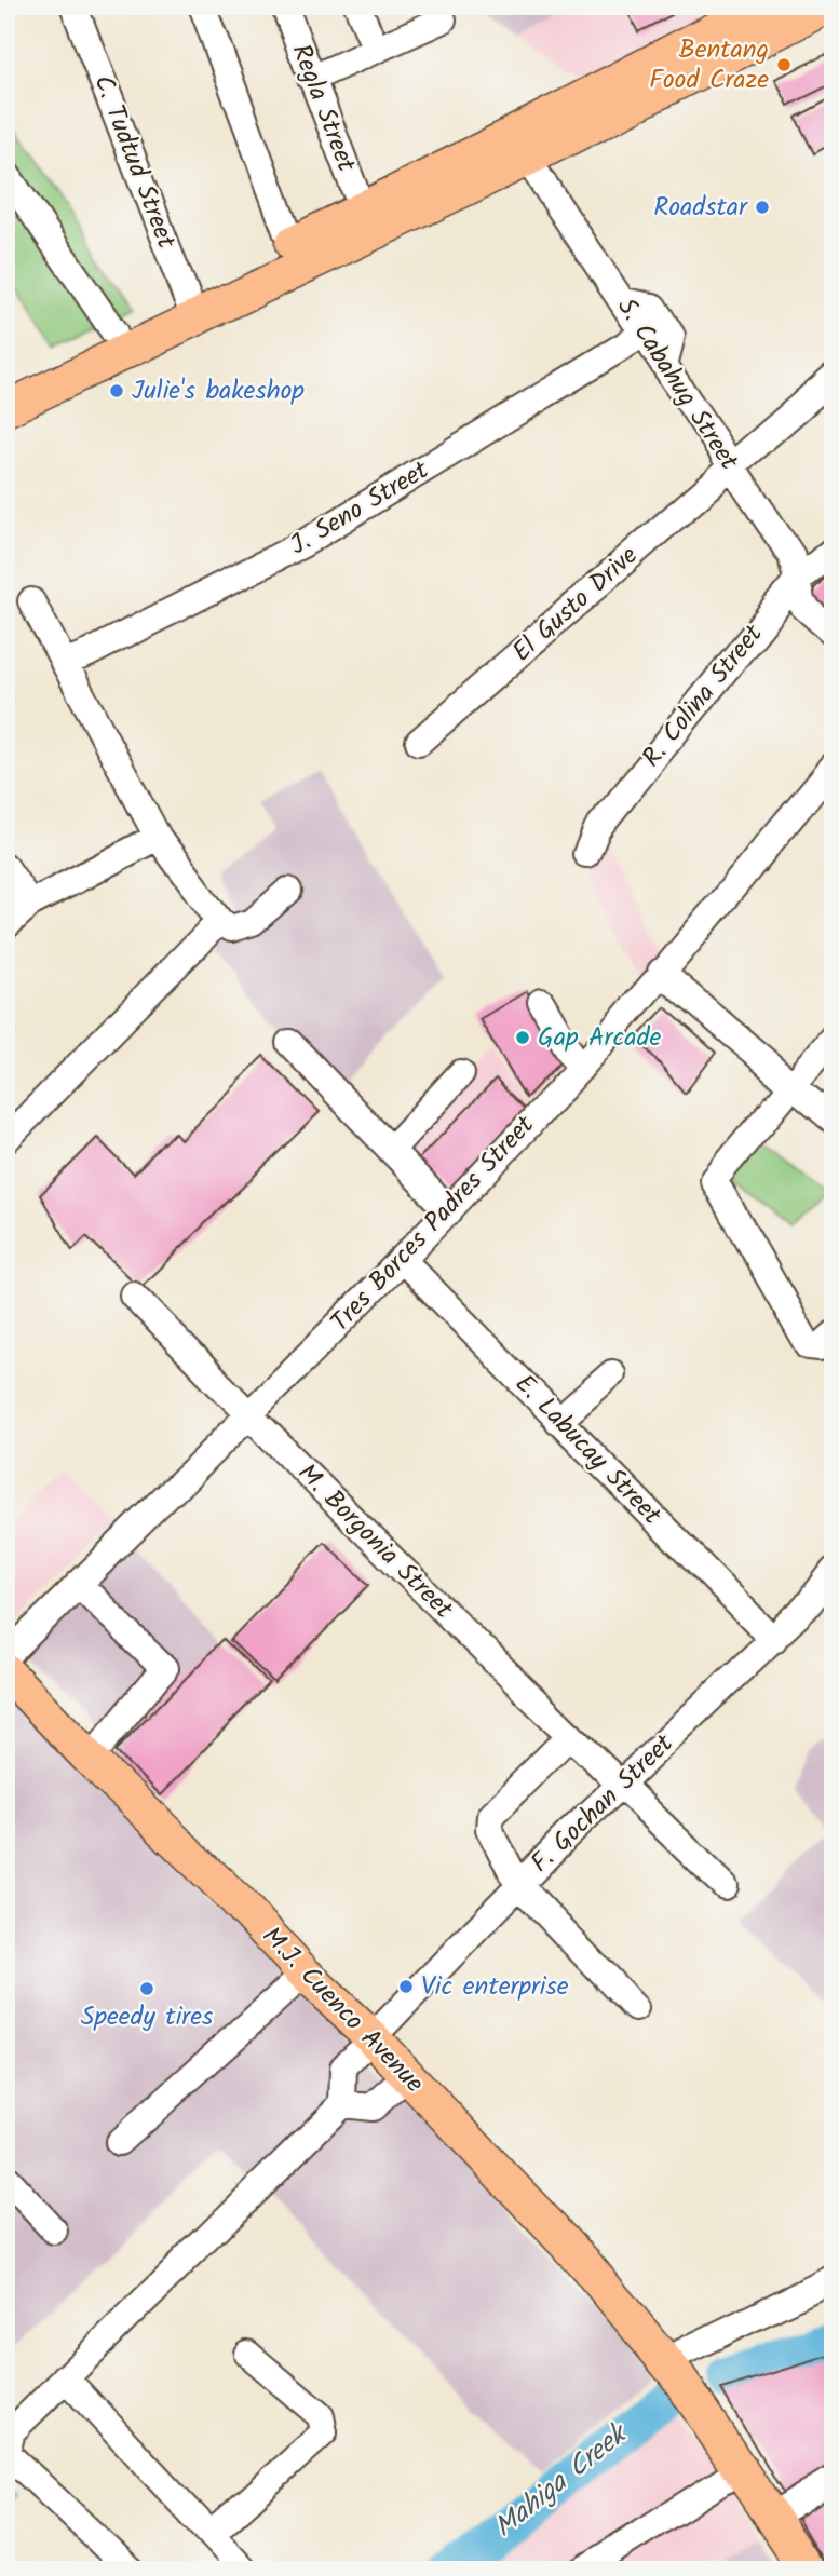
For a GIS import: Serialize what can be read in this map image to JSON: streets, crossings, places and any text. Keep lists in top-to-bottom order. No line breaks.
{"streets":{"main road":["M.J. Cuenco Avenue"],"street":["Regla Street","C. Tudtud Street","S. Cabahug Street","J. Seno Street","El Gusto Drive","R. Colina Street","Tres Borces Padres Street","E. Labucay Street","M. Borgonia Street","F. Gochan Street"]},"crossings":[["S. Cabahug Street","J. Seno Street"],["S. Cabahug Street","El Gusto Drive"],["S. Cabahug Street","R. Colina Street"],["Tres Borces Padres Street","E. Labucay Street"],["Tres Borces Padres Street","M. Borgonia Street"],["E. Labucay Street","F. Gochan Street"],["M. Borgonia Street","F. Gochan Street"],["F. Gochan Street","M.J. Cuenco Avenue"]],"water":["Mahiga Creek"],"places":["Bentang Food Craze","Roadstar","Julie's bakeshop","Gap Arcade","Vic enterprise","Speedy tires"]}
